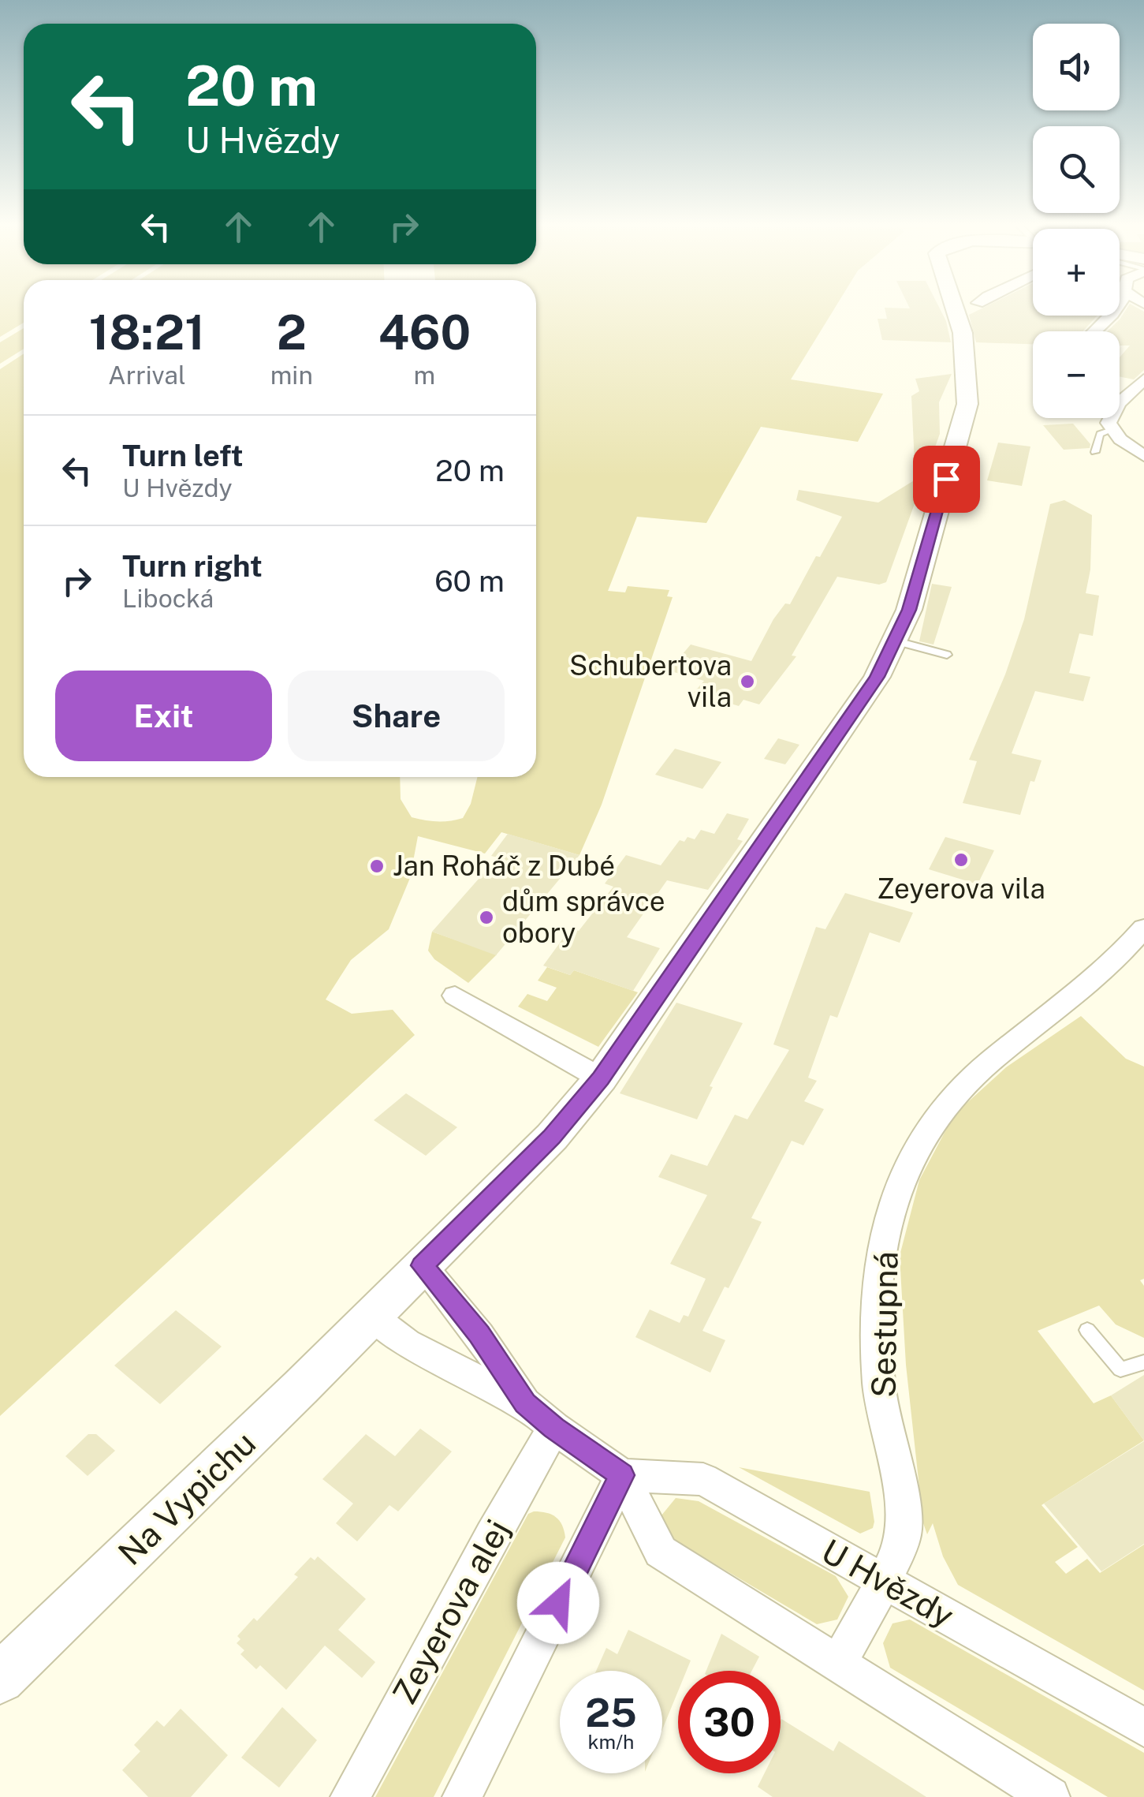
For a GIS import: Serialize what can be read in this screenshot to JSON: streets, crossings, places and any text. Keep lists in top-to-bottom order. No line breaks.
{"streets":{"street":["Sestupná","Na Vypichu","U Hvězdy","Zeyerova alej"]},"crossings":[["Sestupná","U Hvězdy"]],"places":["Schubertova vila","Zeyerova vila","Jan Roháč z Dubé","dům správce obory"],"page":{"map_buttons":["+","−"],"turn":["20 m","U Hvězdy"],"eta":["18:21","Arrival","2","min","460","m"],"list":[{"name":"Turn left","note":"U Hvězdy","value":"20 m"},{"name":"Turn right","note":"Libocká","value":"60 m"}],"buttons":["Exit","Share"],"speed":"25 km/h","limit":"30"}}
